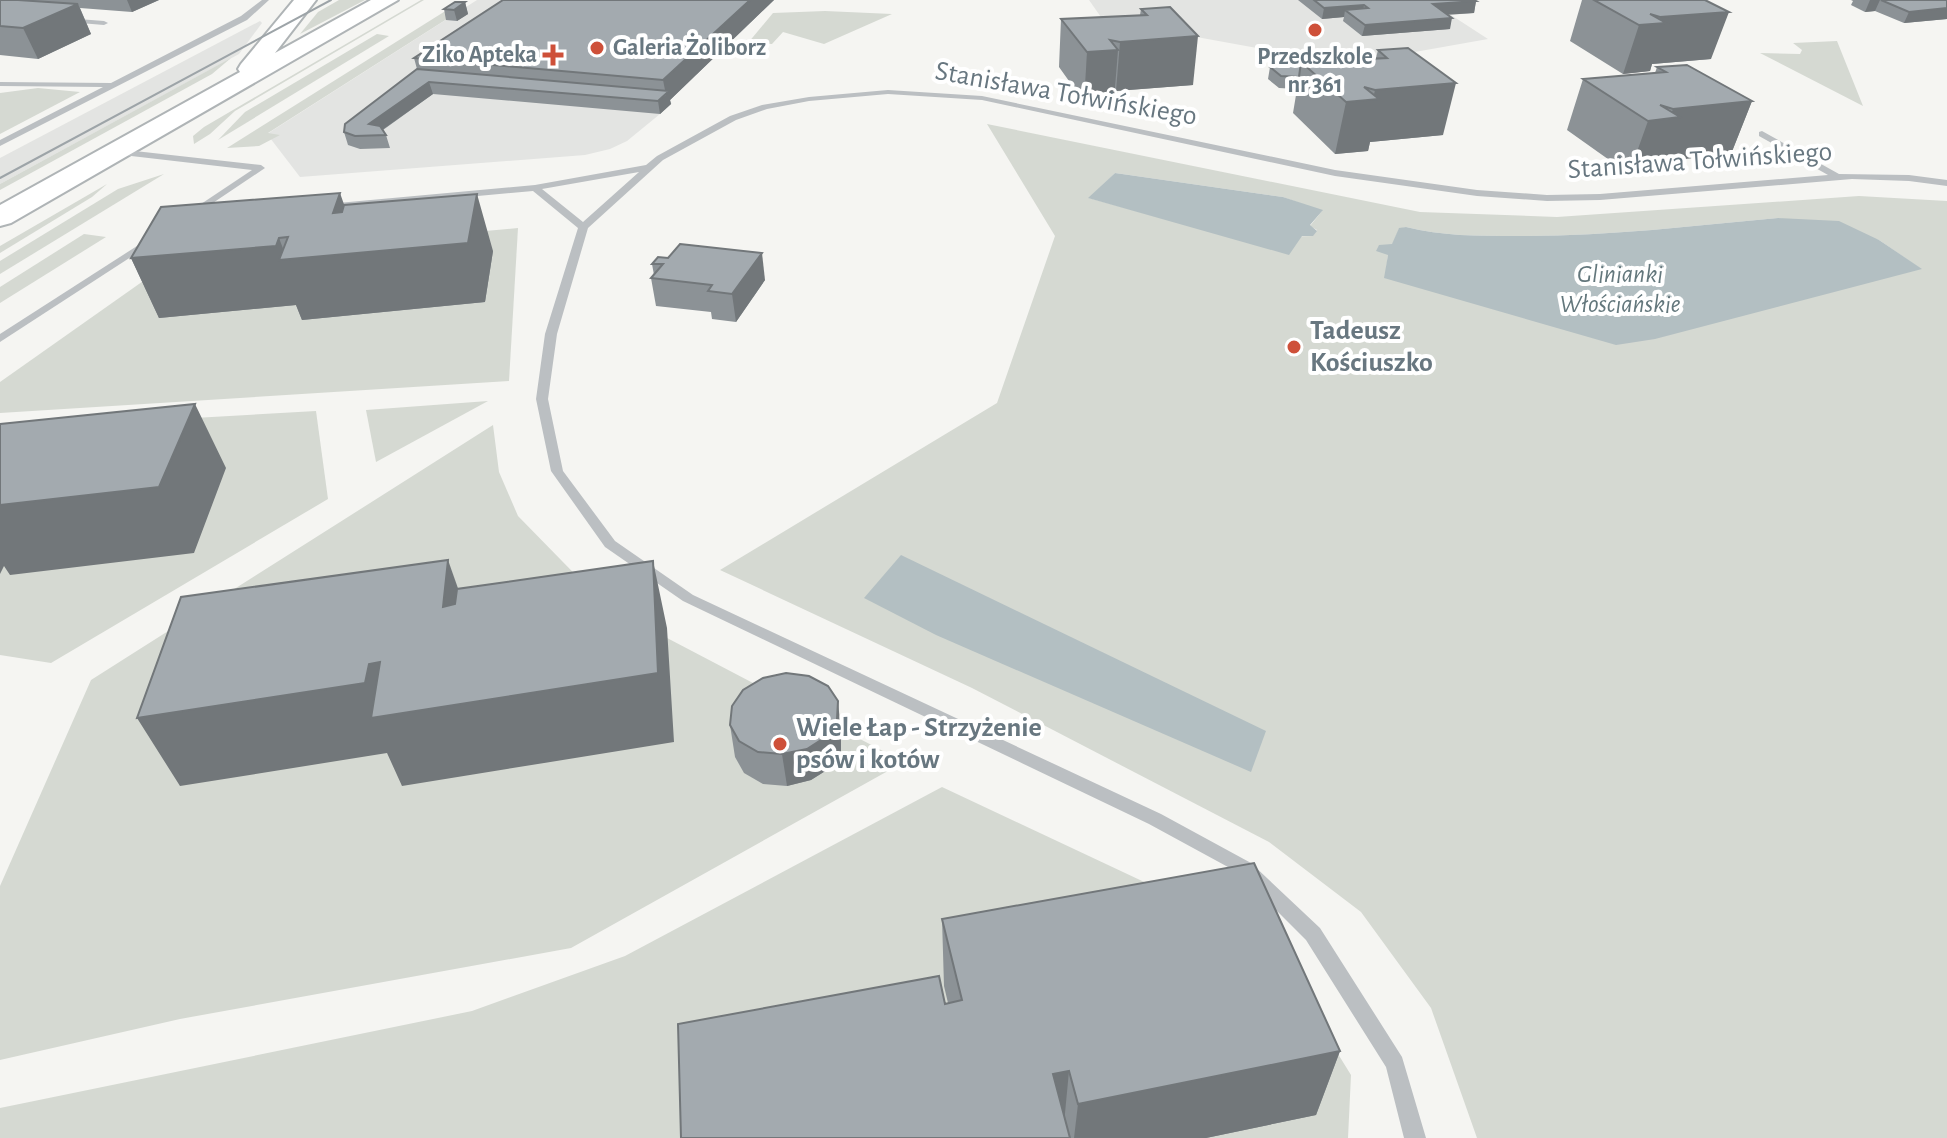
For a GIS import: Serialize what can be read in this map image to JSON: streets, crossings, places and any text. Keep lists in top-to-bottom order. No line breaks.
{"streets":{"street":["Stanisława Tołwińskiego"]},"water":["Glinianki Włościańskie"],"places":{"other":["Przedszkole nr 361","Galeria Żoliborz","Tadeusz Kościuszko","Wiele Łap - Strzyżenie psów i kotów"],"health":["Ziko Apteka"]}}
